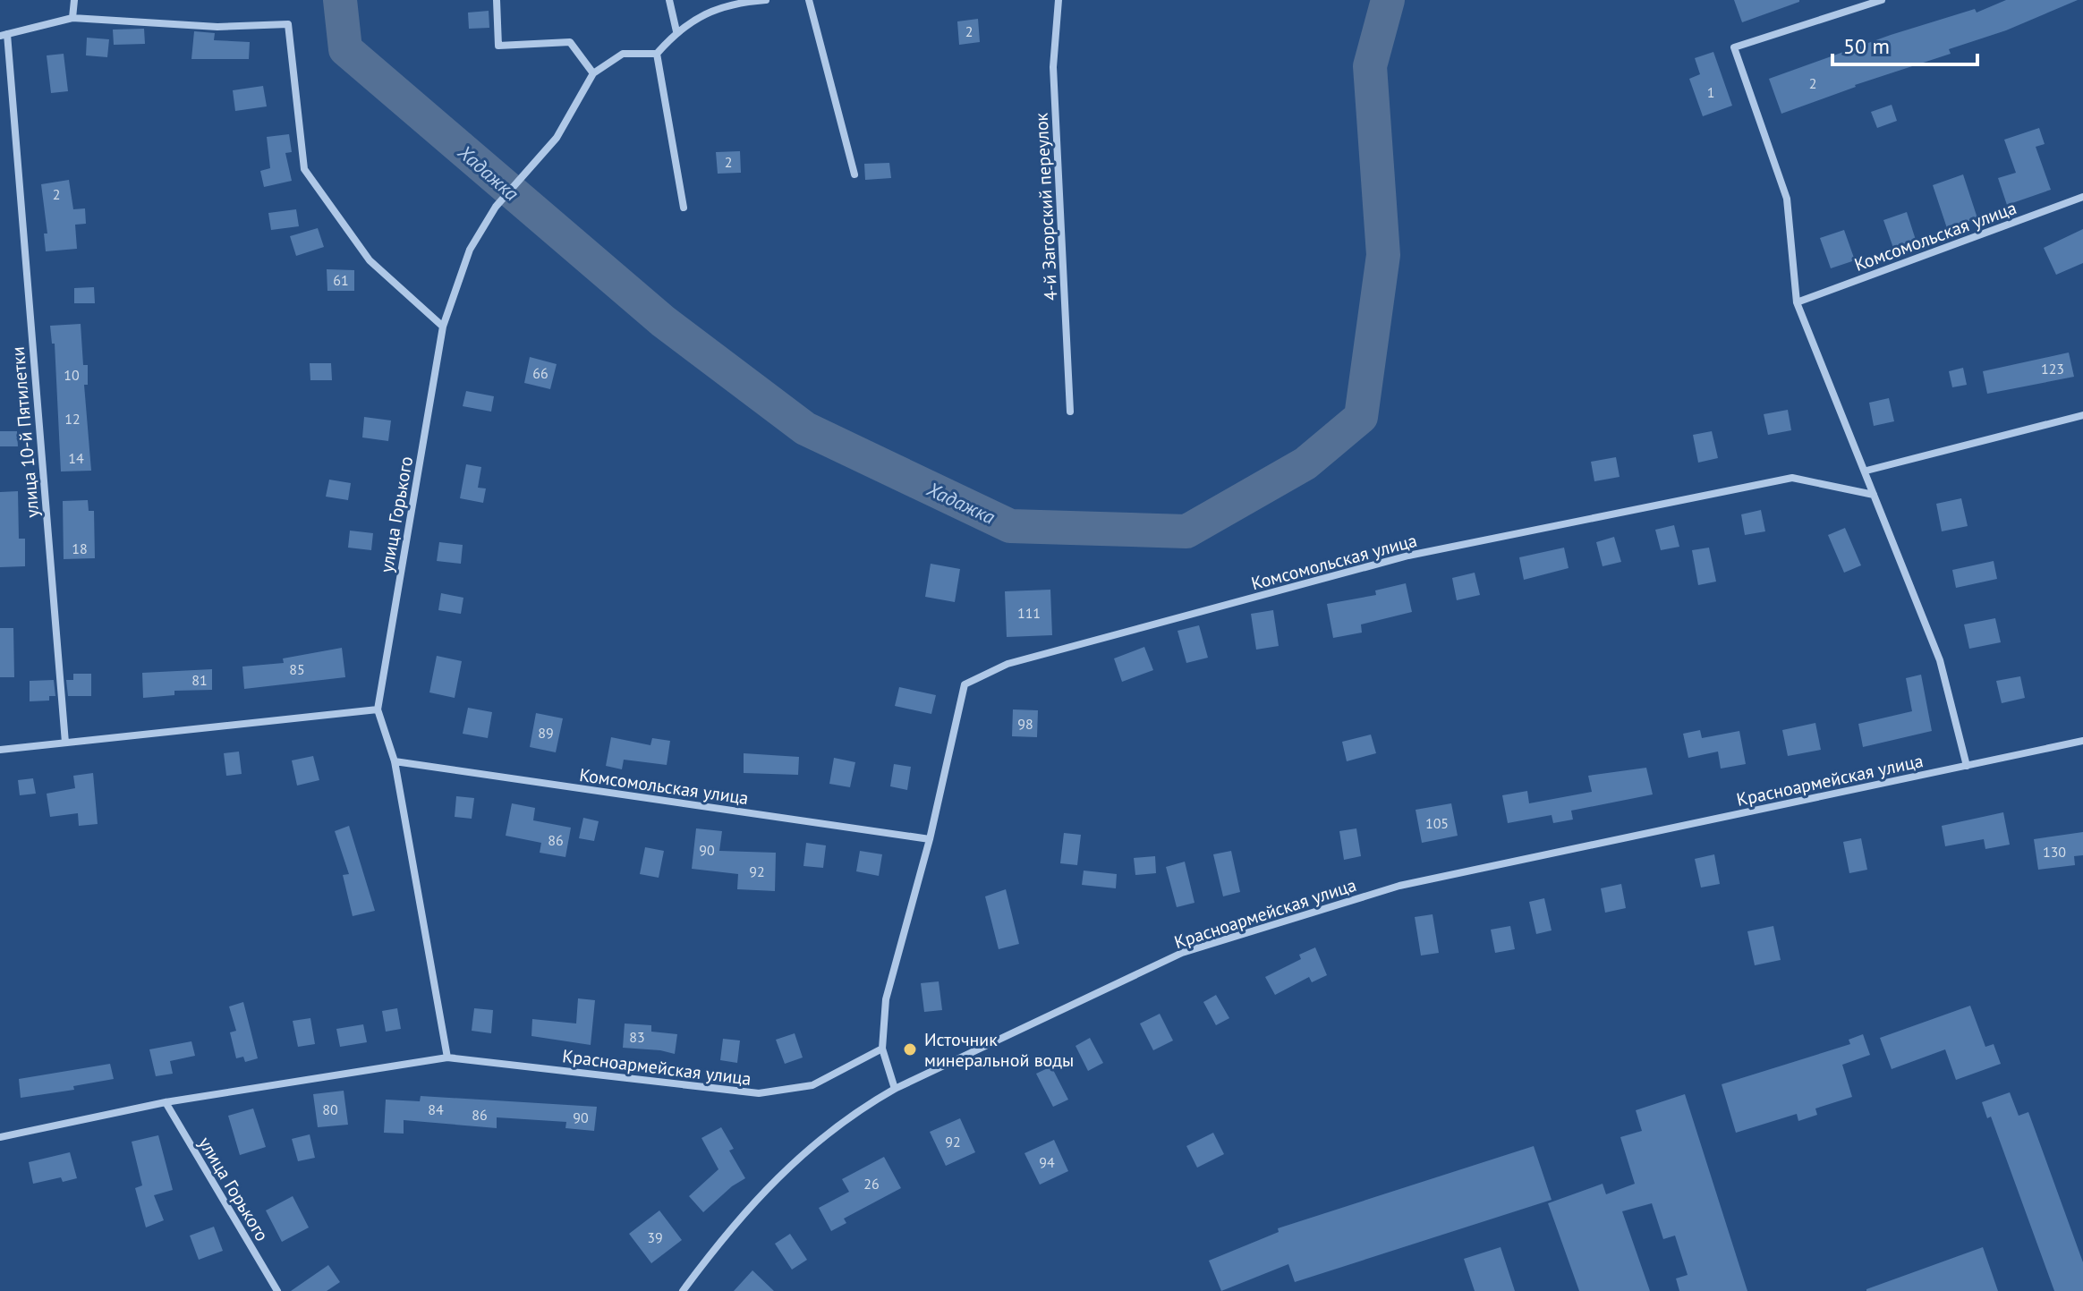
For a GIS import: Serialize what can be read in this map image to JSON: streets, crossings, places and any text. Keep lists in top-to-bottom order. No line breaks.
{"streets":{"street":["4-й Загорский переулок","Комсомольская улица","улица 10-й Пятилетки","улица Горького","Красноармейская улица"]},"crossings":[["Комсомольская улица","улица Горького"],["Комсомольская улица","Красноармейская улица"],["улица Горького","Красноармейская улица"]],"water":["Хадажка"],"places":["Источник минеральной воды"],"house_numbers":["2","2","1","2","2","61","123","66","10","12","14","18","111","85","81","98","89","105","86","90","130","92","83","80","84","86","90","92","94","26","39"],"scale_bar":"50 m"}
